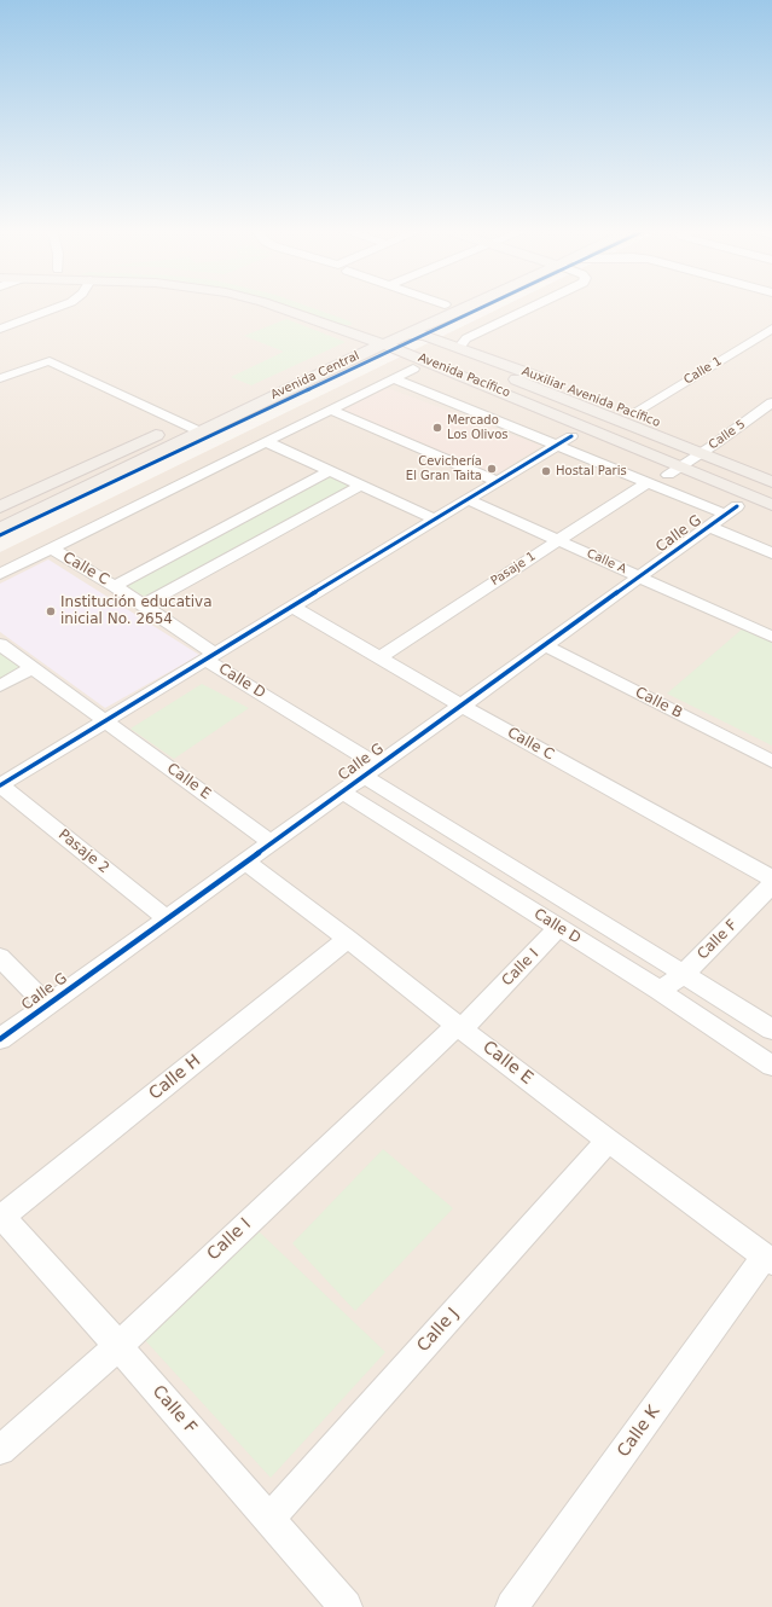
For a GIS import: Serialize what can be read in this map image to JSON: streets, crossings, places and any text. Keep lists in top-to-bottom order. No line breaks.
{"streets":{"main road":["Avenida Central","Avenida Pacífico","Auxiliar Avenida Pacífico"],"street":["Calle 1","Calle 5","Calle G","Calle A","Calle C","Pasaje 1","Calle D","Calle B","Calle E","Pasaje 2","Calle F","Calle I","Calle H","Calle J","Calle K"]},"crossings":[["Calle 1","Auxiliar Avenida Pacífico"],["Avenida Central","Avenida Pacífico"],["Avenida Central","Auxiliar Avenida Pacífico"],["Avenida Pacífico","Auxiliar Avenida Pacífico"],["Avenida Pacífico","Calle 5"],["Auxiliar Avenida Pacífico","Calle 5"],["Calle G","Calle A"],["Calle G","Calle C"],["Calle G","Calle D"],["Calle G","Calle B"],["Calle G","Calle E"],["Calle G","Pasaje 2"],["Calle A","Pasaje 1"],["Calle C","Pasaje 1"],["Calle C","Calle D"],["Calle D","Calle F"],["Calle D","Calle I"],["Calle E","Calle I"],["Calle E","Calle H"],["Calle E","Calle J"],["Calle E","Calle K"],["Calle F","Calle I"],["Calle F","Calle H"],["Calle F","Calle J"]],"places":["Mercado Los Olivos","Cevichería El Gran Taita","Hostal Paris","Institución educativa inicial No. 2654"]}
